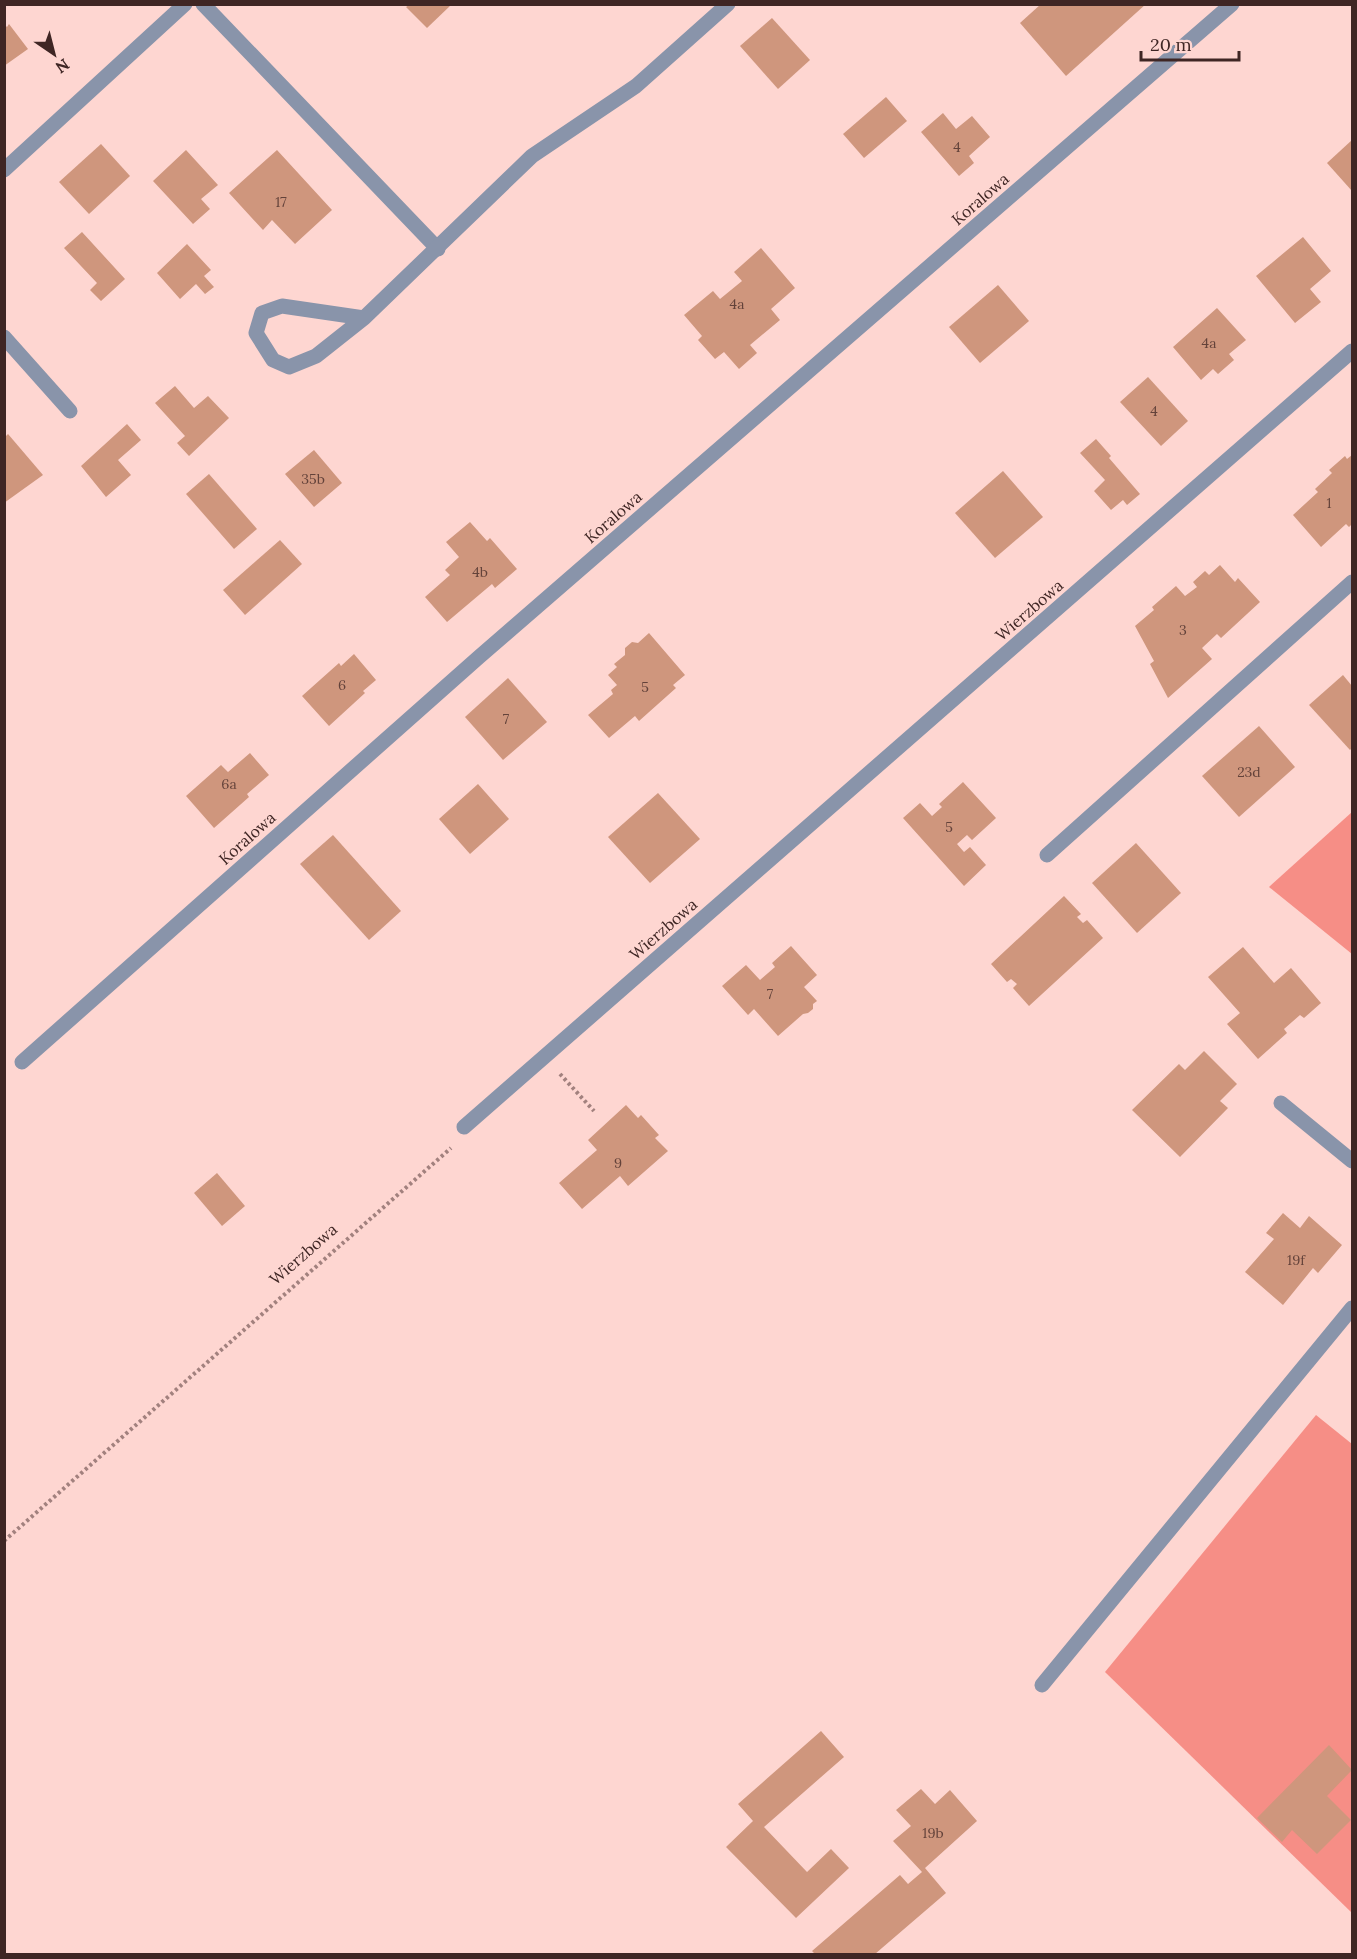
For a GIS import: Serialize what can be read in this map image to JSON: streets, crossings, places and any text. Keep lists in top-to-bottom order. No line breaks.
{"streets":{"street":["Koralowa","Wierzbowa"]},"house_numbers":["4","17","4a","4a","4","35b","1","4b","3","6","5","7","23d","6a","5","7","9","19f","19b"],"scale_bar":"20 m","north":"bottom right"}
